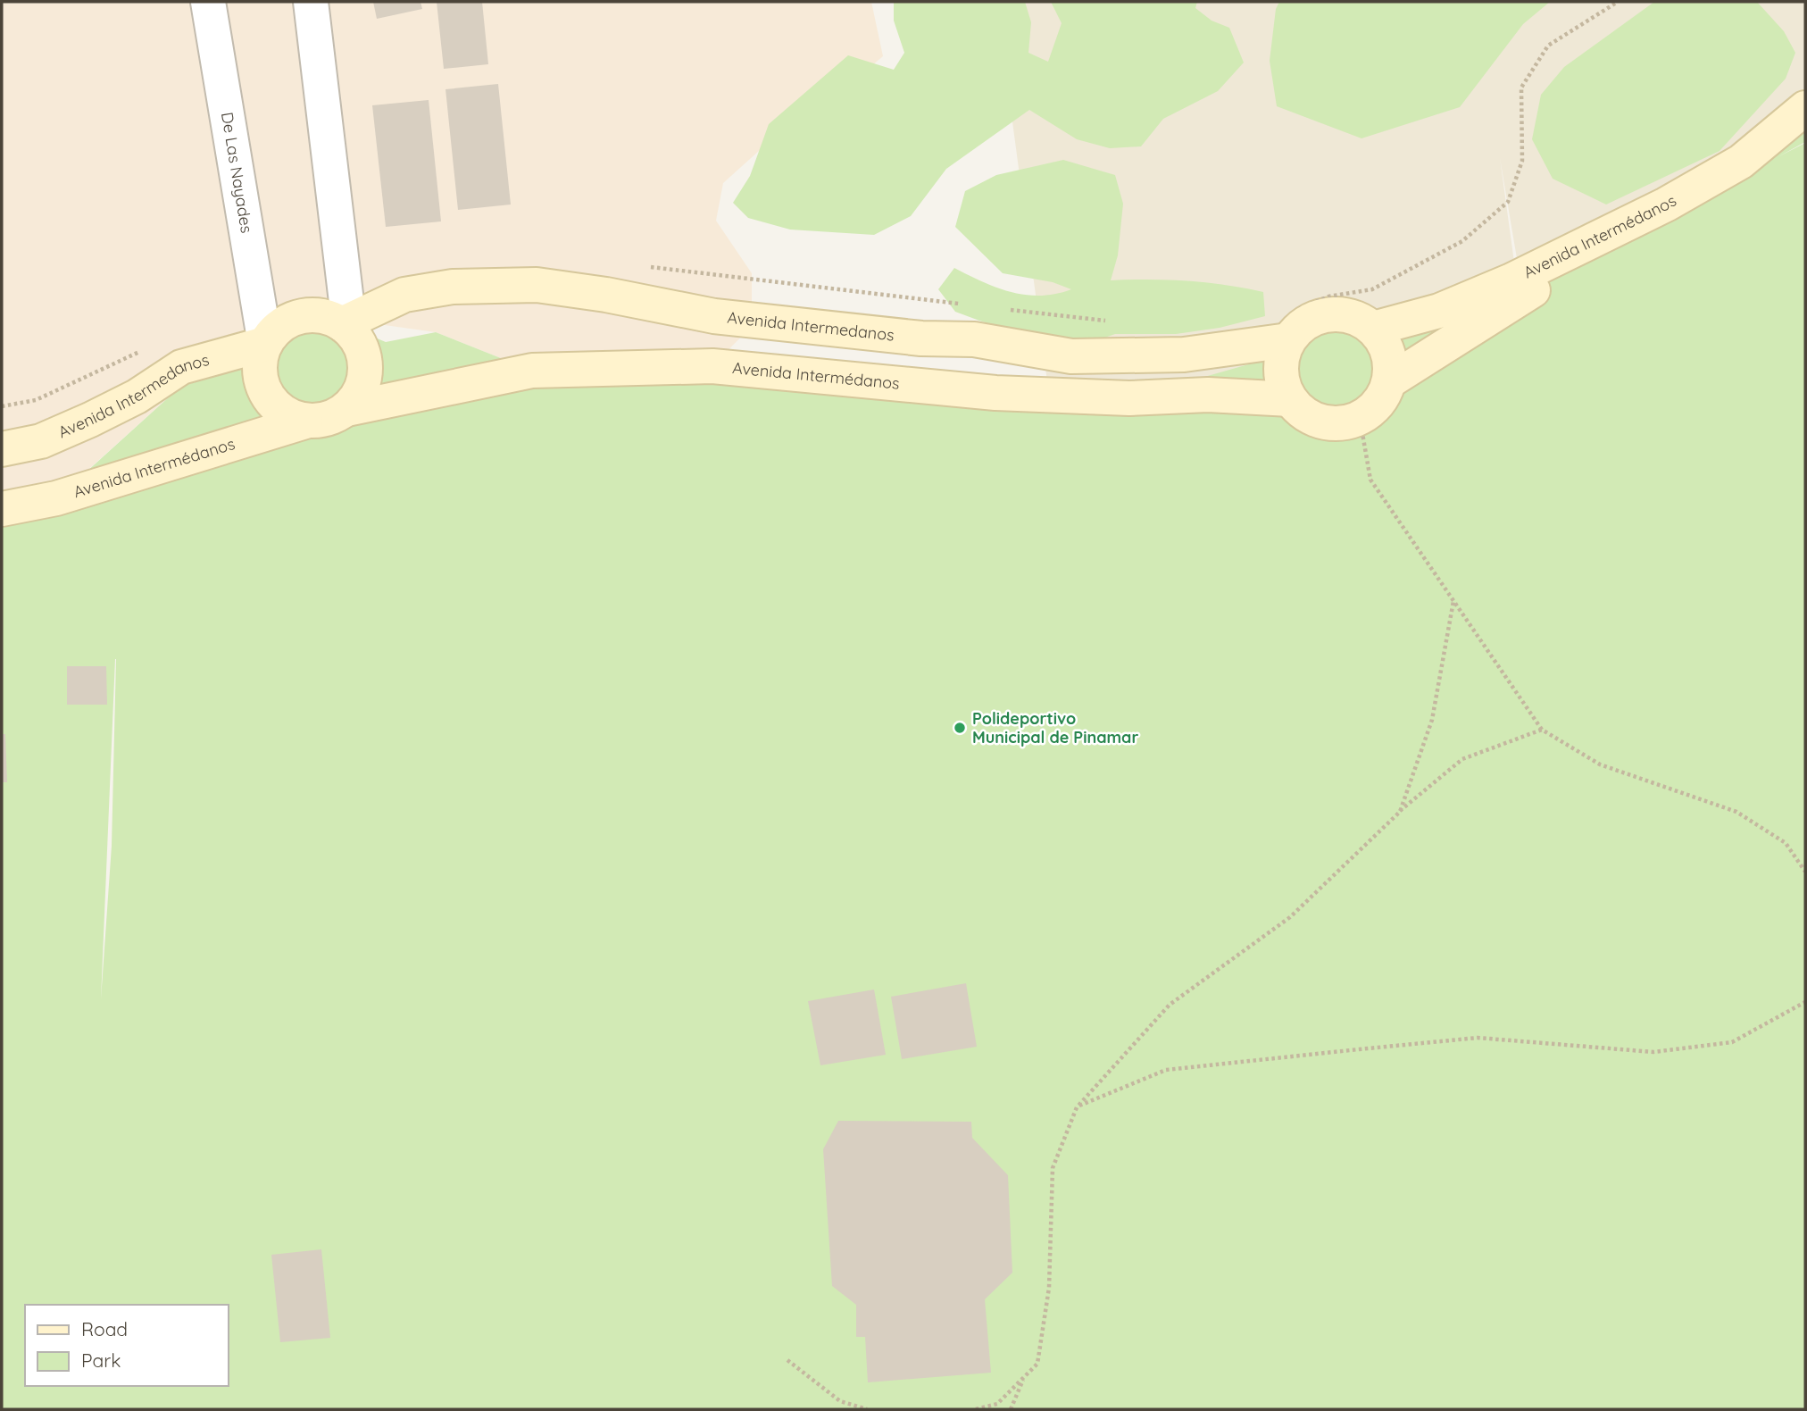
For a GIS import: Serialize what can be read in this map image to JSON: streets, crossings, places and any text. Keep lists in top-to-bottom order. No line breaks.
{"streets":{"main road":["Avenida Intermédanos","Avenida Intermedanos"],"street":["De Las Nayades"]},"crossings":[["De Las Nayades","Avenida Intermédanos"],["De Las Nayades","Avenida Intermedanos"],["Avenida Intermédanos","Avenida Intermedanos"]],"places":["Polideportivo Municipal de Pinamar"],"legend":["Road","Park"]}
